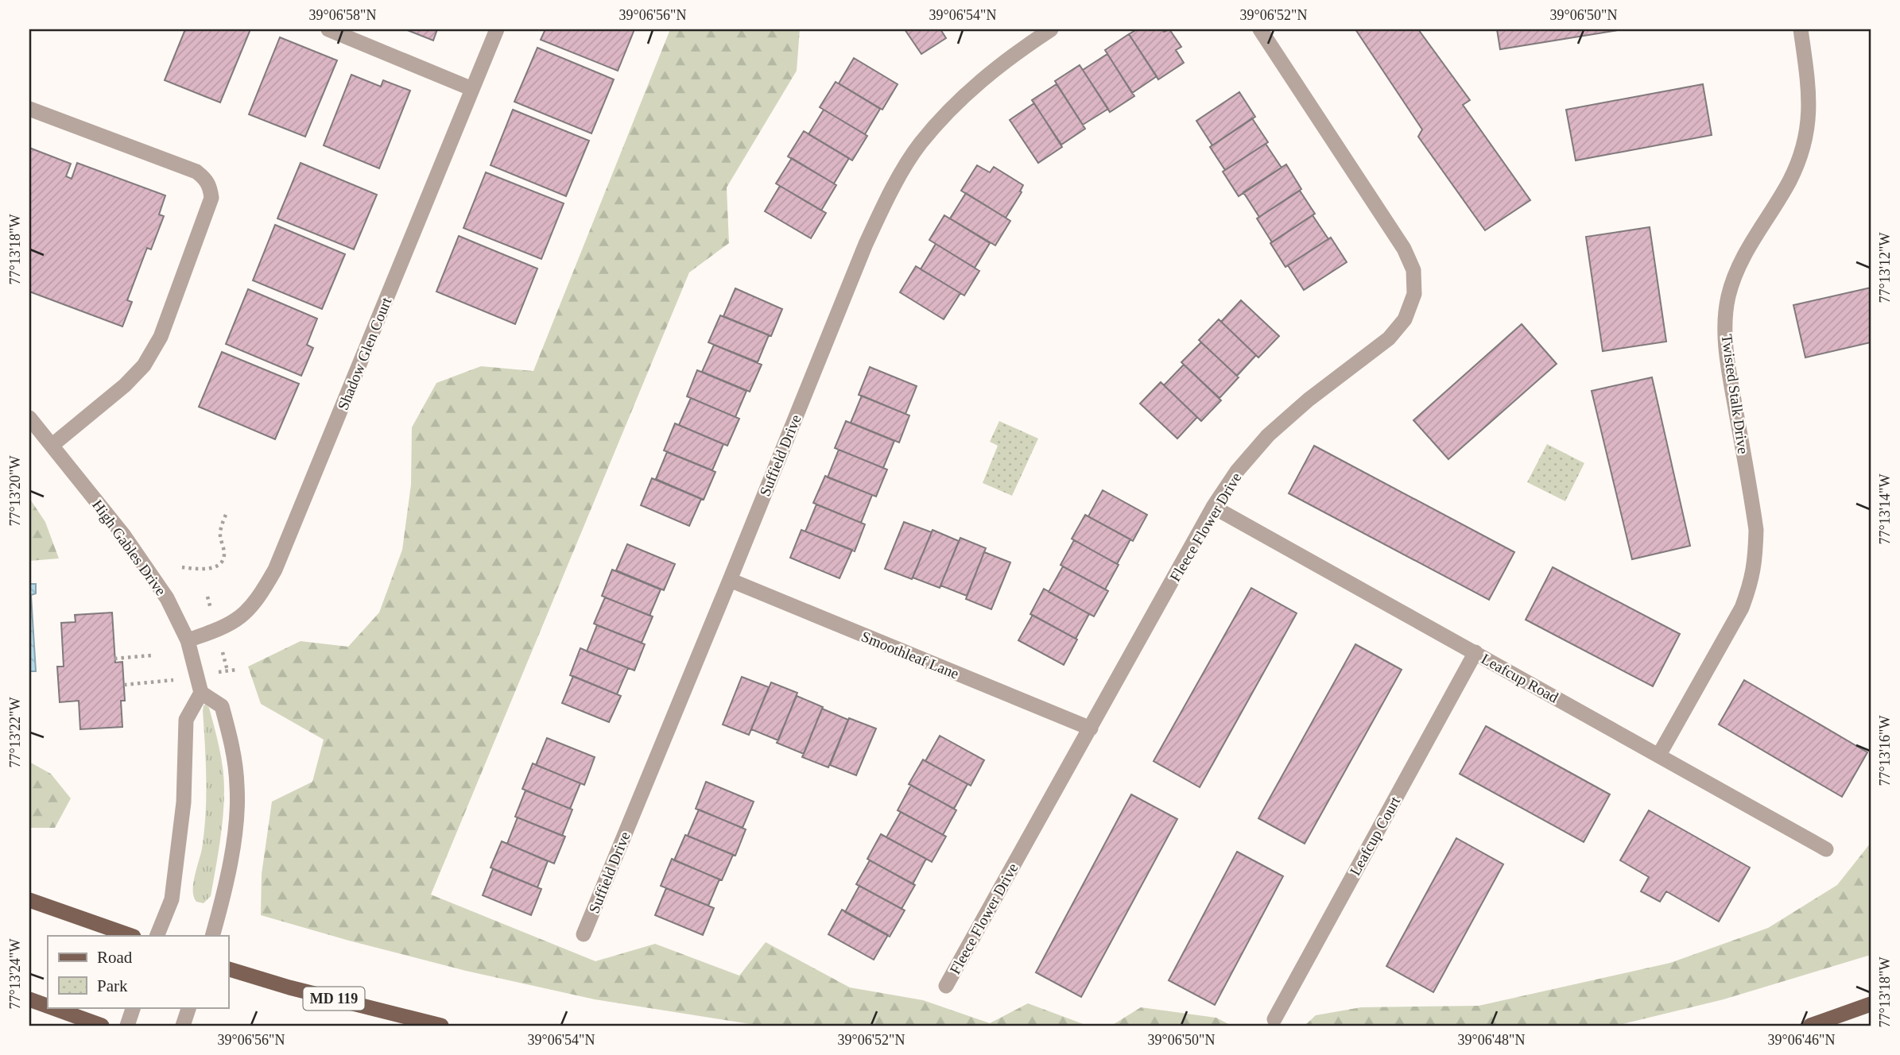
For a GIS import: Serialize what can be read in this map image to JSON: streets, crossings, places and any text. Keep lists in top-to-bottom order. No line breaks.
{"streets":{"main road":["MD 119"],"street":["Shadow Glen Court","Twisted Stalk Drive","Suffield Drive","Fleece Flower Drive","High Gables Drive","Smoothleaf Lane","Leafcup Road","Leafcup Court"]},"crossings":[["Shadow Glen Court","High Gables Drive"],["Twisted Stalk Drive","Leafcup Road"],["Suffield Drive","Smoothleaf Lane"],["Fleece Flower Drive","Smoothleaf Lane"],["Fleece Flower Drive","Leafcup Road"],["Leafcup Road","Leafcup Court"]],"legend":["Road","Park"],"coordinates":["39°06'58\"N","39°06'56\"N","39°06'54\"N","39°06'52\"N","39°06'50\"N","77°13'18\"W","77°13'12\"W","77°13'20\"W","77°13'14\"W","77°13'22\"W","77°13'16\"W","77°13'24\"W","39°06'48\"N","39°06'46\"N"]}
